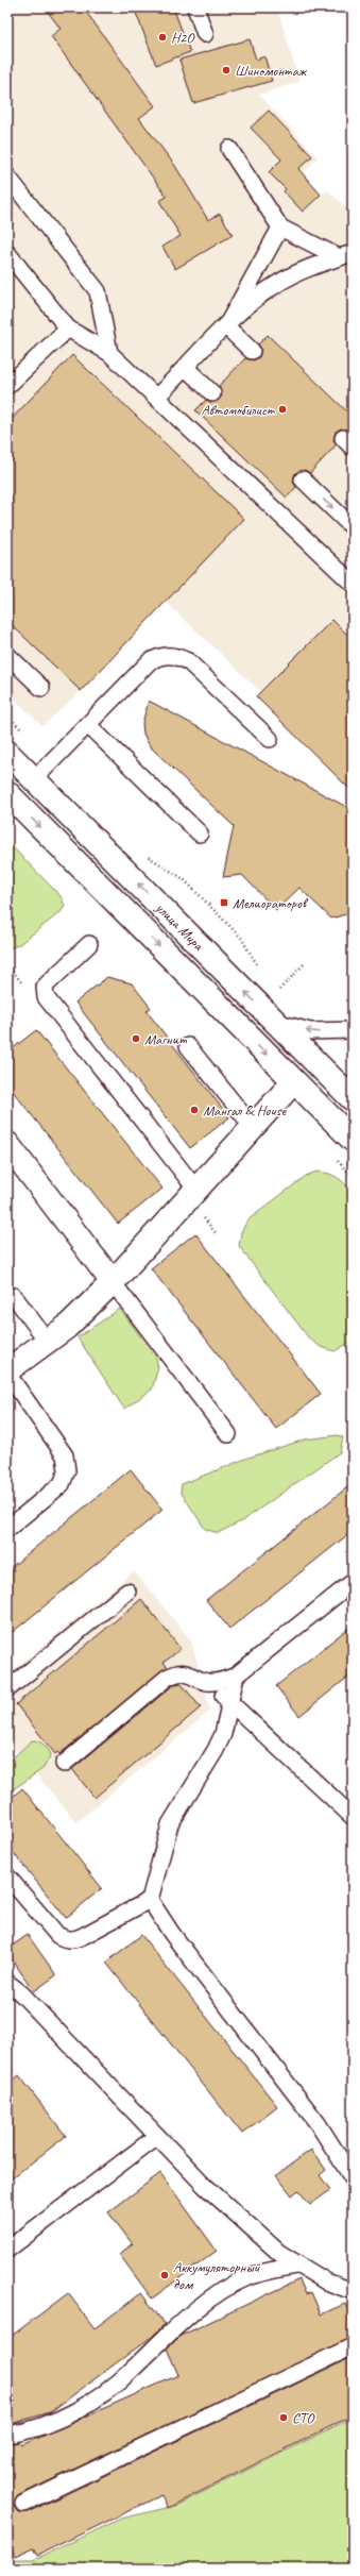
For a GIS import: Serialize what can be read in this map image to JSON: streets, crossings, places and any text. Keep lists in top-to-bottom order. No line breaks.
{"streets":{"main road":["улица Мира"]},"places":{"other":["H2O","Шиномонтаж","Автомобилист","Магнит","Мангал & House","Аккумуляторный дом","СТО"],"transit":["Мелиораторов"]}}
